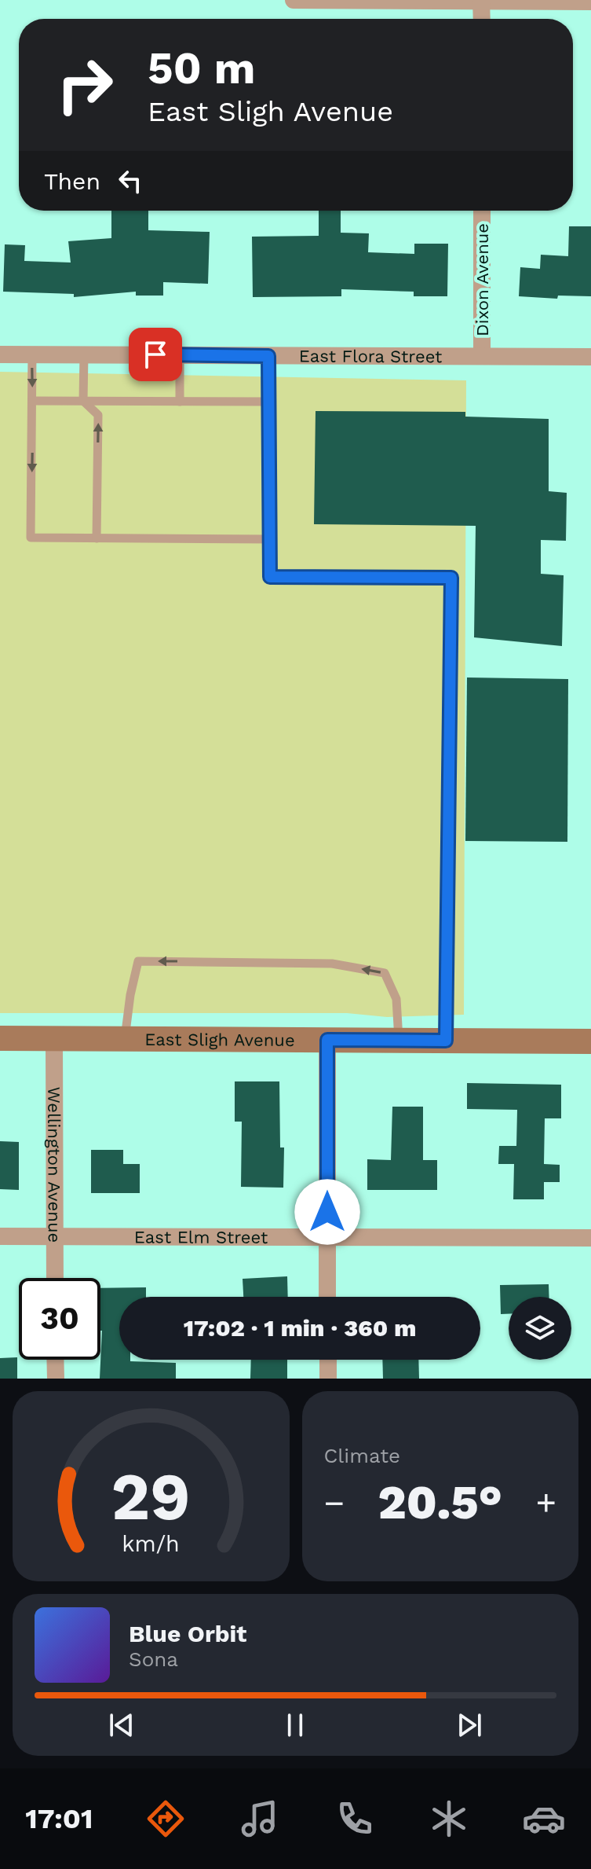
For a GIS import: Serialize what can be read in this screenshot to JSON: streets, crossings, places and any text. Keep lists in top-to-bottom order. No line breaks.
{"streets":{"main road":["East Sligh Avenue"],"street":["Dixon Avenue","East Flora Street","Wellington Avenue","East Elm Street"]},"crossings":[["Dixon Avenue","East Flora Street"],["East Sligh Avenue","Wellington Avenue"],["Wellington Avenue","East Elm Street"]],"page":{"turn":["50 m","East Sligh Avenue"],"then":"Then","limit":"30","trip":"17:02 · 1 min · 360 m","tile":"Climate","heat":["−","20.5°","+"],"song":["Blue Orbit","Sona"],"tabs":"17:01","gauge":["29","km/h"]}}
